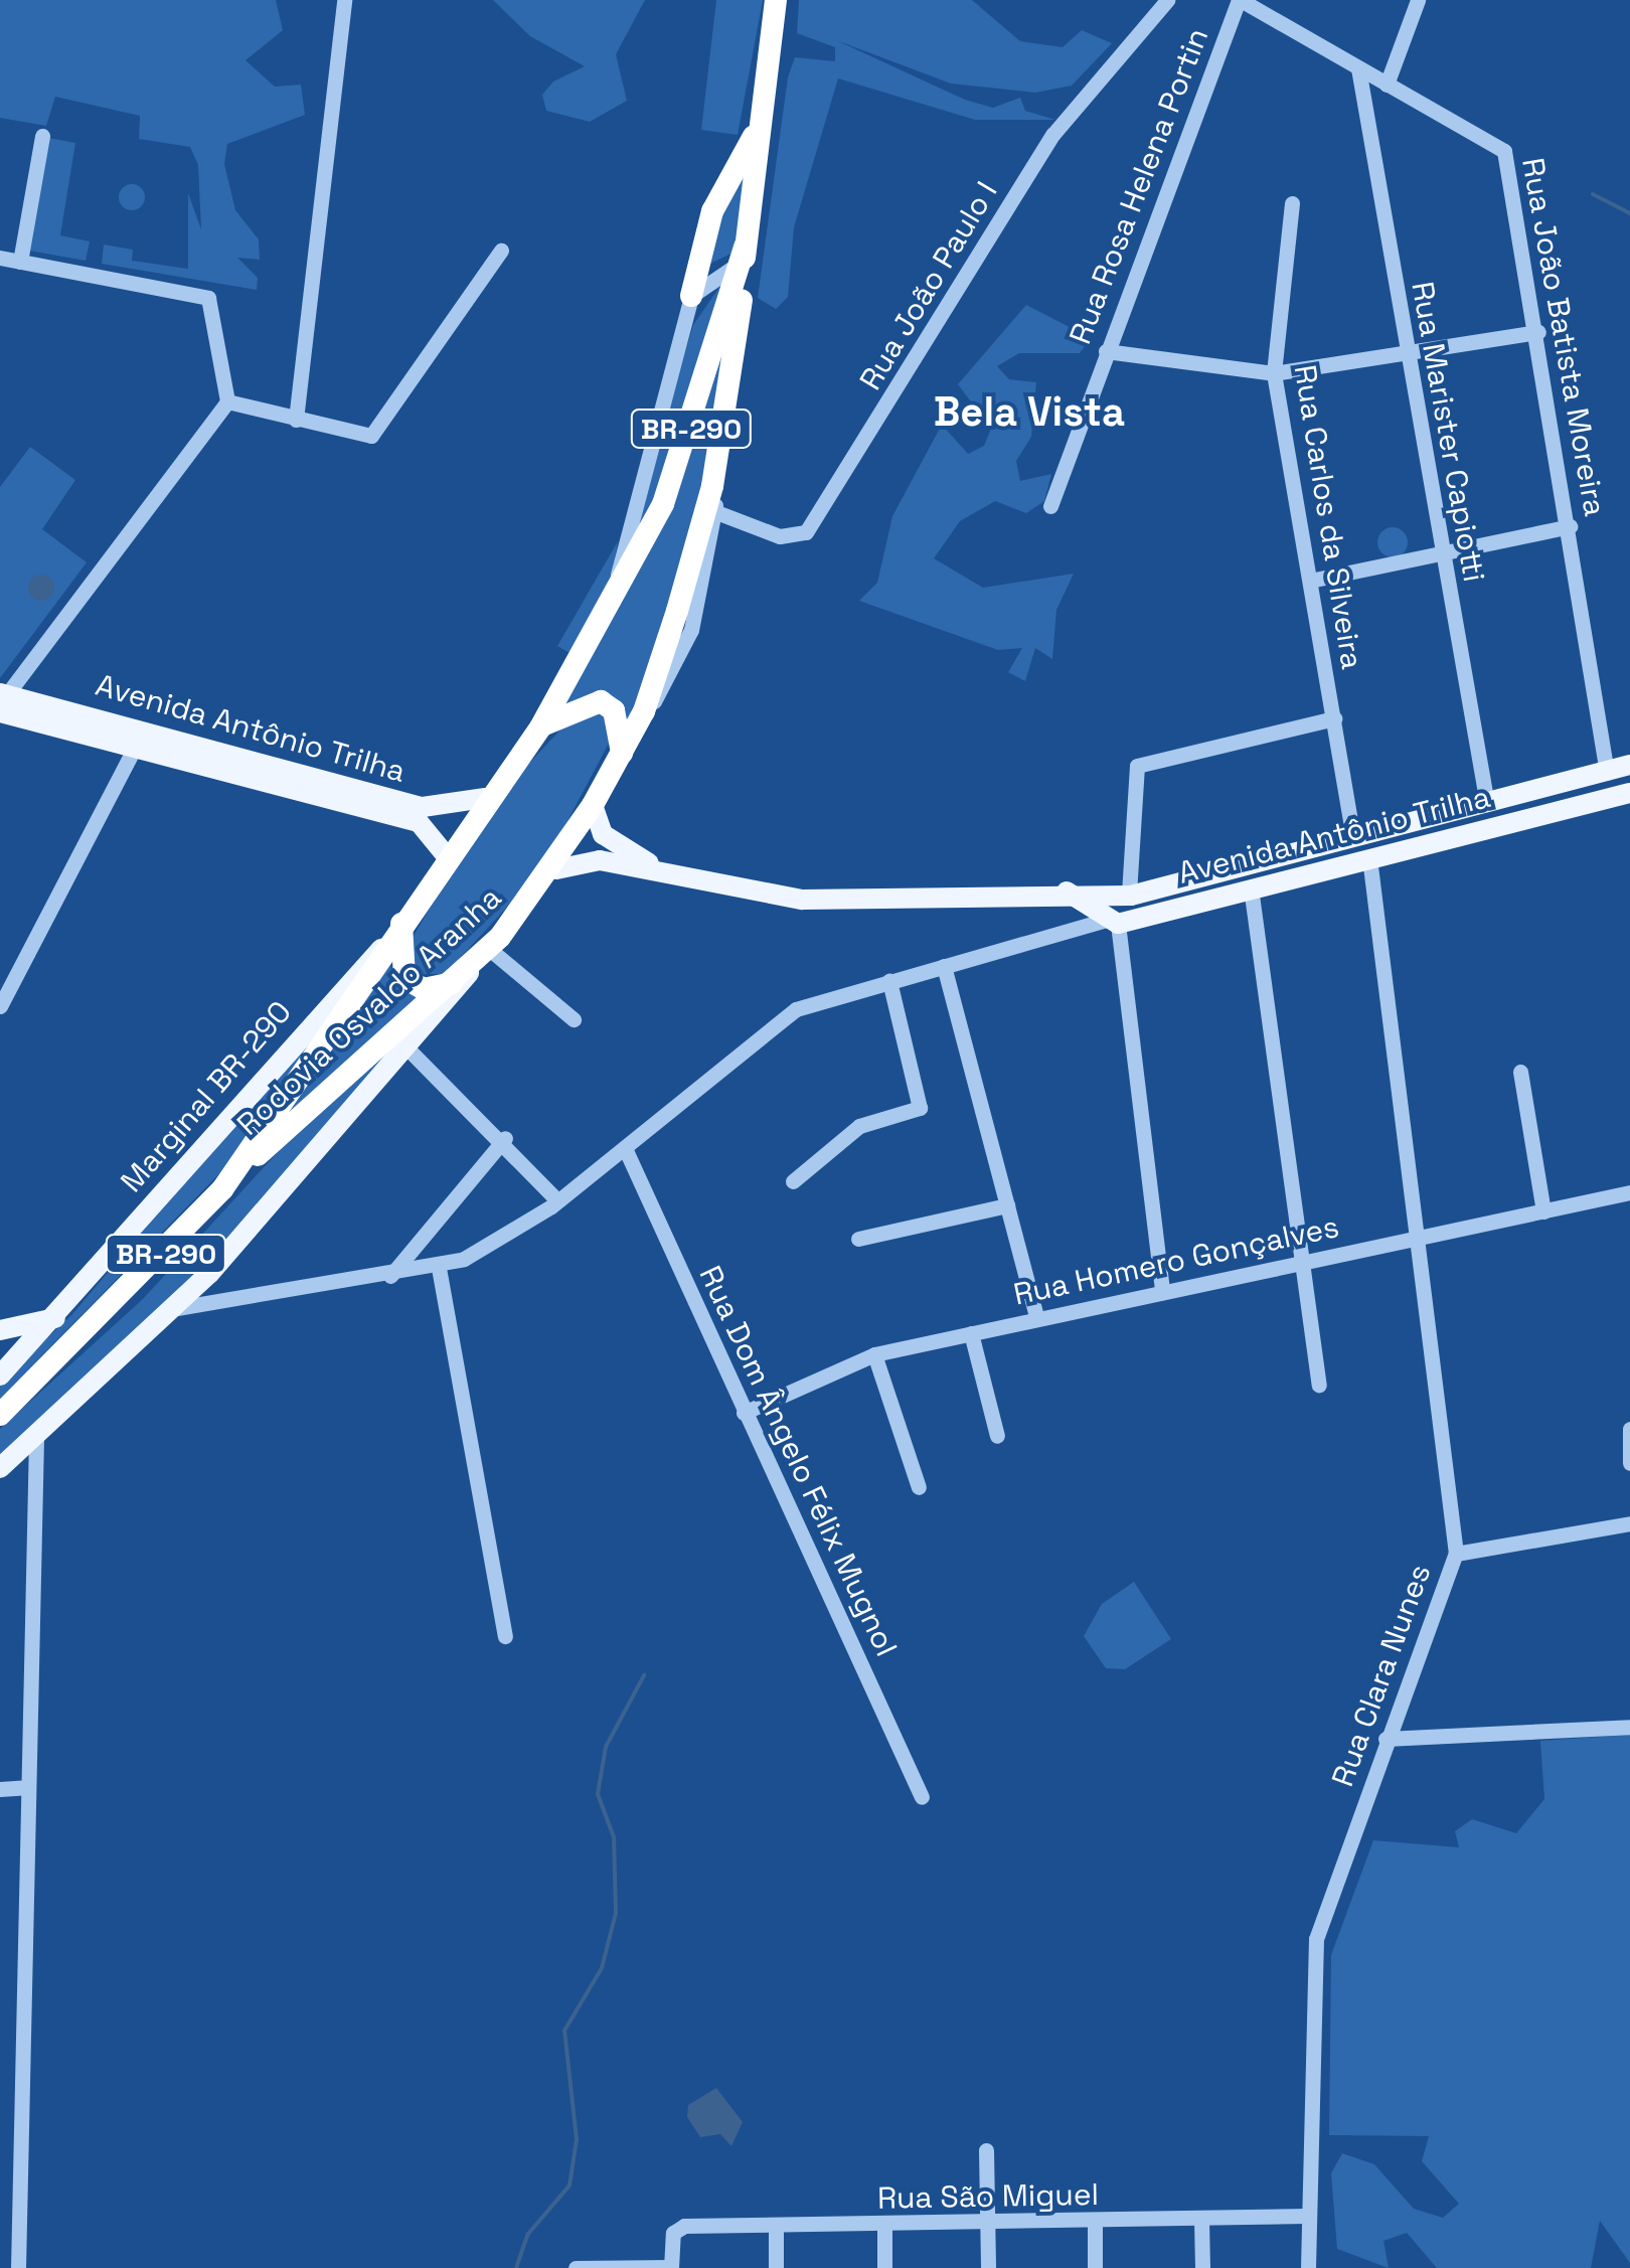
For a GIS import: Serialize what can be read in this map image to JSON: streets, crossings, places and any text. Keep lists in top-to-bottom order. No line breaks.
{"streets":{"highway":["BR-290","Rodovia Osvaldo Aranha"],"main road":["Avenida Antônio Trilha","Marginal BR-290"],"street":["Rua Rosa Helena Portin","Rua João Paulo I","Rua João Batista Moreira","Rua Marister Capiotti","Rua Carlos da Silveira","Rua Homero Gonçalves","Rua Dom Ângelo Félix Mugnol","Rua Clara Nunes","Rua São Miguel"]},"crossings":[["Rua Rosa Helena Portin","Rua João Batista Moreira"],["Rua João Batista Moreira","Rua Marister Capiotti"],["Rua João Batista Moreira","Avenida Antônio Trilha"],["BR-290","Rodovia Osvaldo Aranha"],["Rua Marister Capiotti","Avenida Antônio Trilha"],["Rua Carlos da Silveira","Avenida Antônio Trilha"],["Avenida Antônio Trilha","Rodovia Osvaldo Aranha"],["Avenida Antônio Trilha","Rua Clara Nunes"],["Rodovia Osvaldo Aranha","Marginal BR-290"],["Rua Homero Gonçalves","Rua Dom Ângelo Félix Mugnol"],["Rua Homero Gonçalves","Rua Clara Nunes"],["Rua Clara Nunes","Rua São Miguel"]],"districts":["Bela Vista"]}
